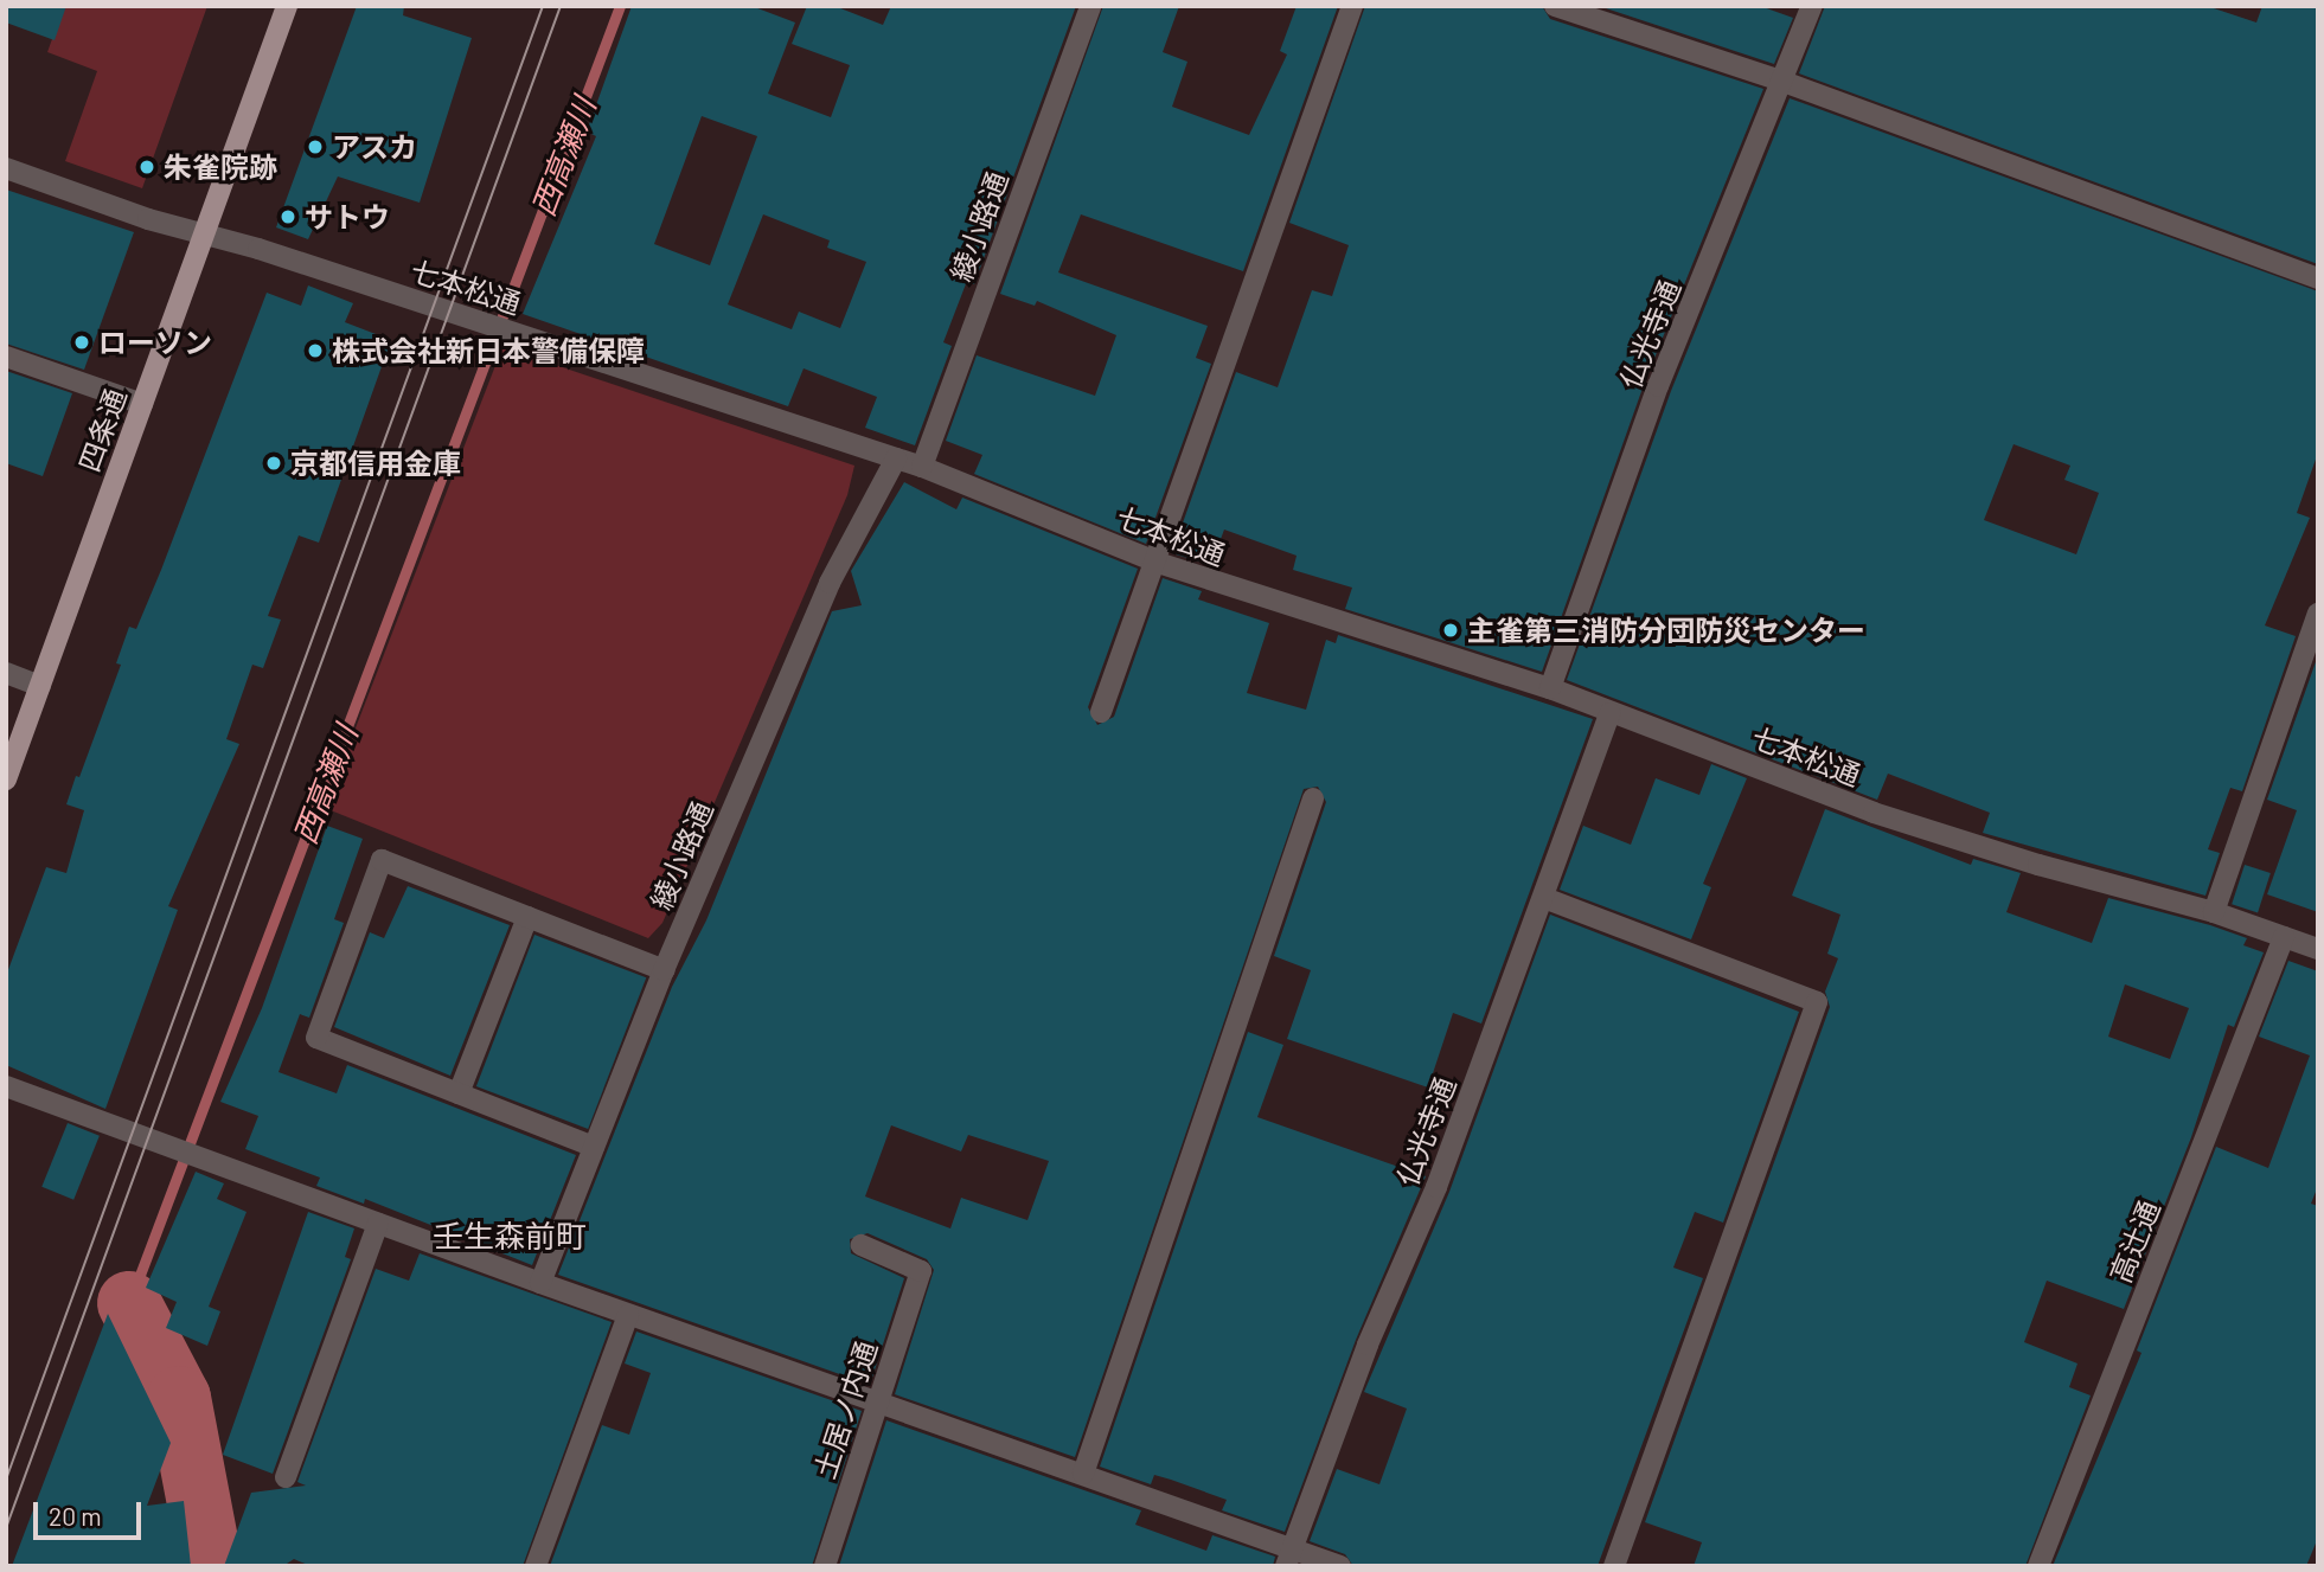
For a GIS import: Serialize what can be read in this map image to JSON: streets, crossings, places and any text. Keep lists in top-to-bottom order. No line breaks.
{"streets":{"main road":["四条通"],"street":["綾小路通","七本松通","仏光寺通","高辻通","土居ノ内通"]},"crossings":[["綾小路通","七本松通"],["七本松通","仏光寺通"],["七本松通","四条通"],["七本松通","高辻通"]],"districts":["壬生森前町"],"water":["西高瀬川"],"places":["アスカ","朱雀院跡","サトウ","ローソン","株式会社新日本警備保障","京都信用金庫","主雀第三消防分団防災センター"],"scale_bar":"20 m"}
